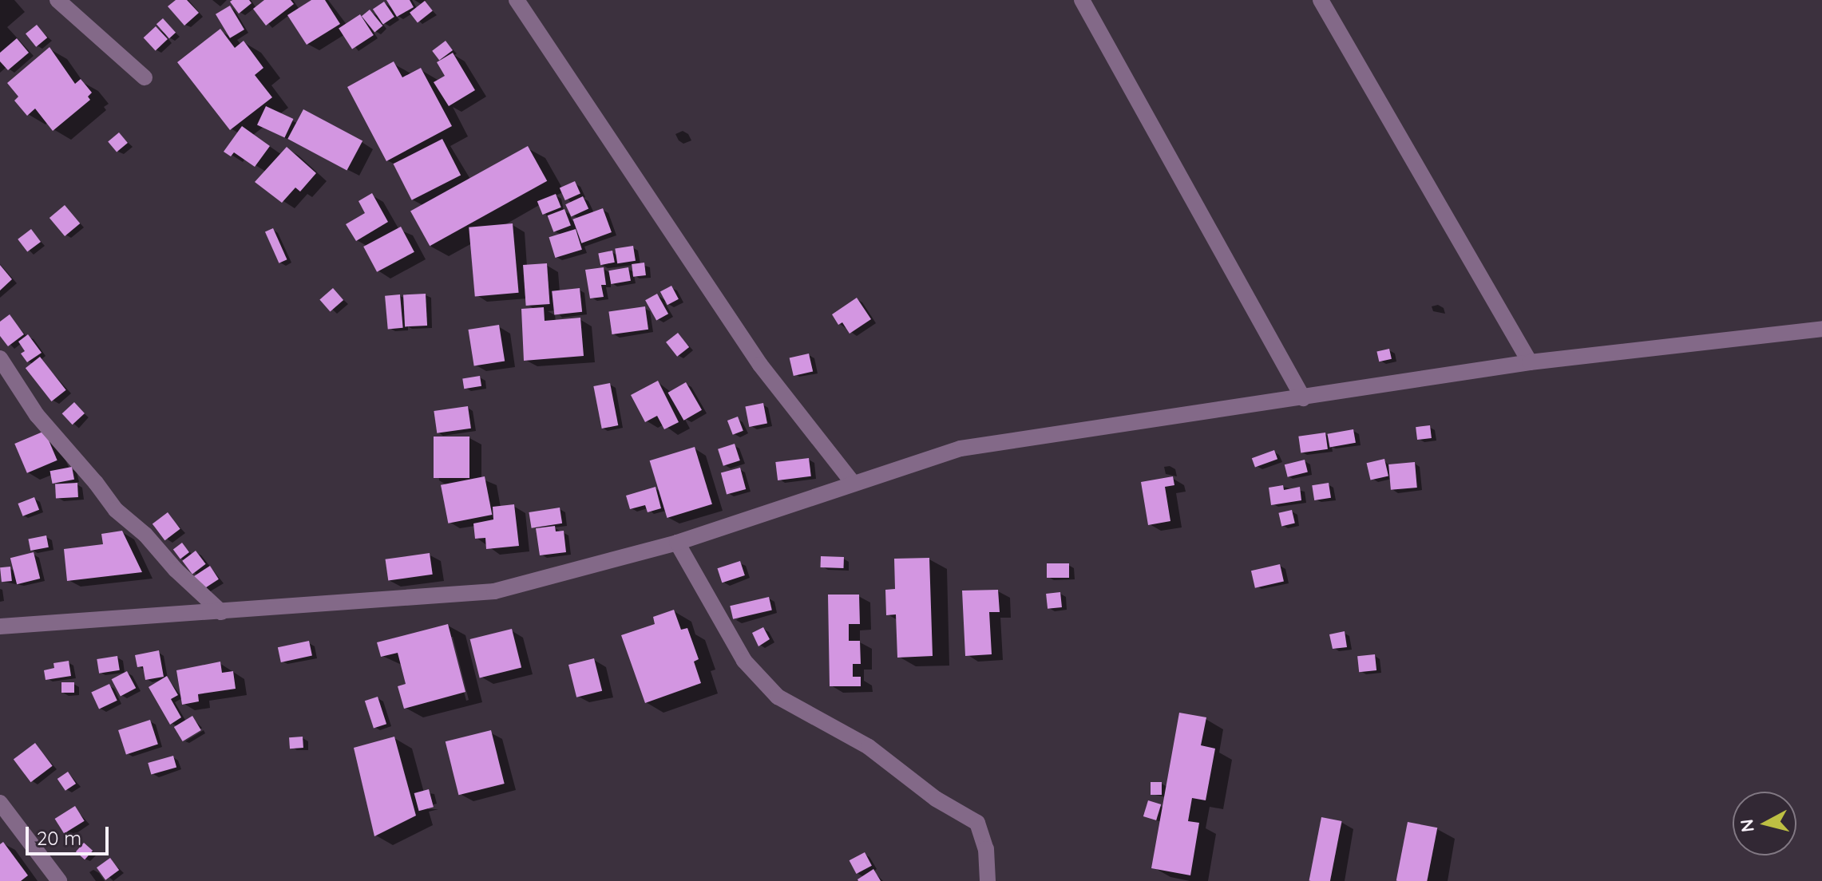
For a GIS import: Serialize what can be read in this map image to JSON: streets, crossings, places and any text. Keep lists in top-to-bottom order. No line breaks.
{"scale_bar":"20 m","north":"left"}
